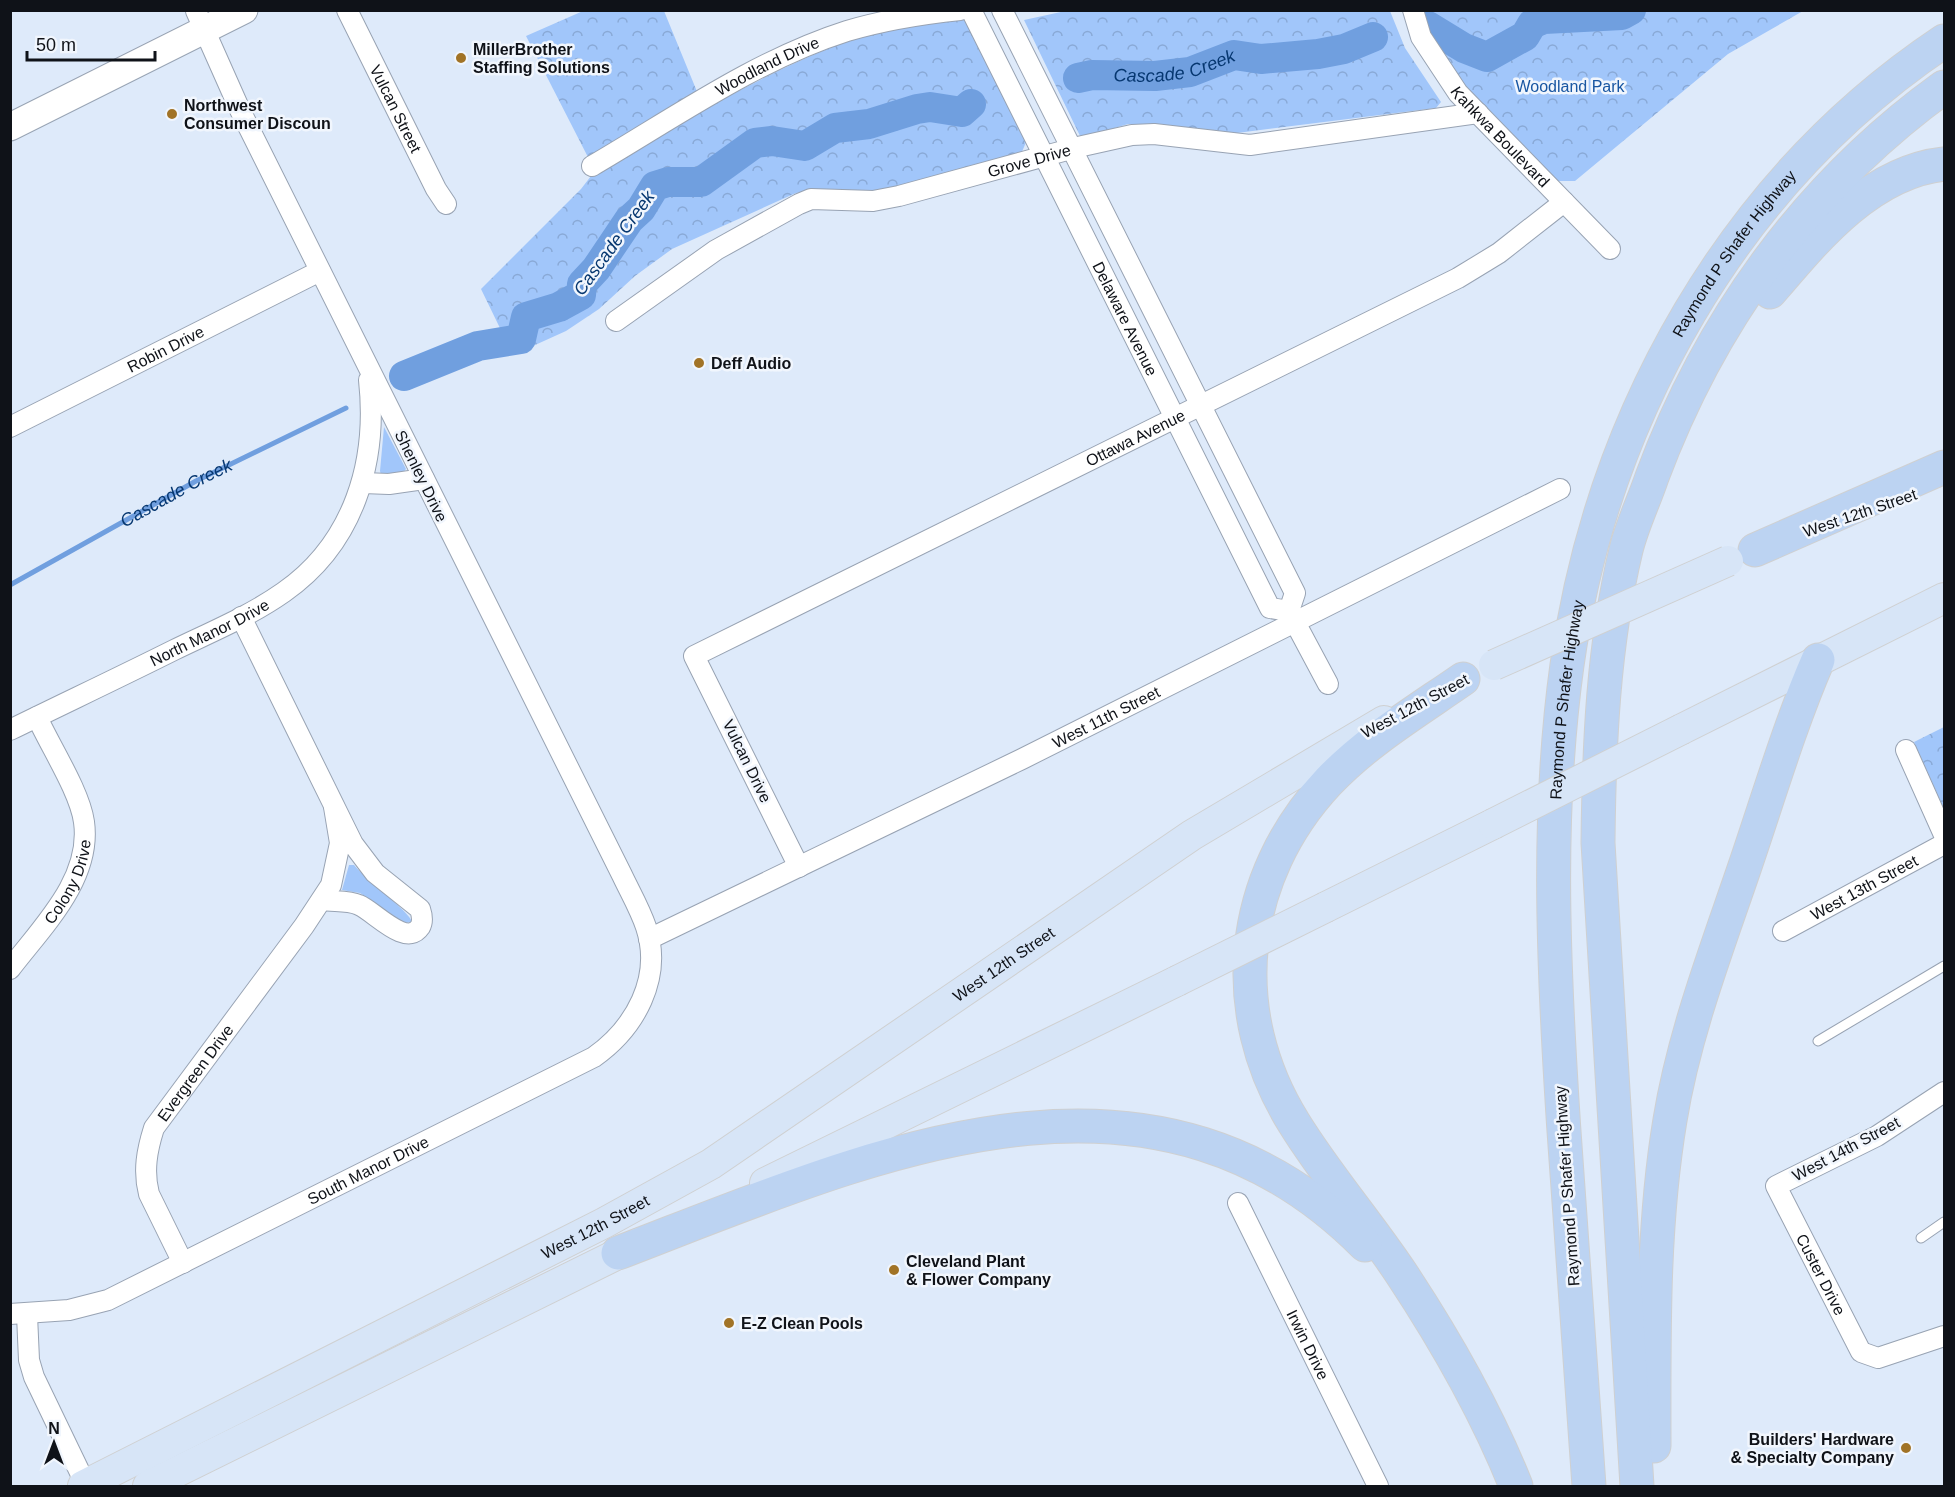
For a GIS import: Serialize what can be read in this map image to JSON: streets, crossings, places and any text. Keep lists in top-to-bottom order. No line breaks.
{"streets":{"highway":["Raymond P Shafer Highway"],"main road":["West 12th Street"],"street":["Woodland Drive","Vulcan Street","Kahkwa Boulevard","Grove Drive","Delaware Avenue","Robin Drive","Ottawa Avenue","Shenley Drive","North Manor Drive","West 11th Street","Vulcan Drive","Colony Drive","West 13th Street","Evergreen Drive","West 14th Street","South Manor Drive","Custer Drive","Irwin Drive"]},"crossings":[["Kahkwa Boulevard","Grove Drive"],["Kahkwa Boulevard","Ottawa Avenue"],["Grove Drive","Delaware Avenue"],["Delaware Avenue","Ottawa Avenue"],["Delaware Avenue","West 11th Street"],["Robin Drive","Shenley Drive"],["Ottawa Avenue","Vulcan Drive"],["Shenley Drive","North Manor Drive"],["Shenley Drive","West 11th Street"],["Shenley Drive","South Manor Drive"],["North Manor Drive","Colony Drive"],["North Manor Drive","Evergreen Drive"],["West 11th Street","Vulcan Drive"],["West 11th Street","South Manor Drive"],["Evergreen Drive","South Manor Drive"],["West 14th Street","Custer Drive"]],"water":["Cascade Creek"],"parks":["Woodland Park"],"places":["MillerBrother Staffing Solutions","Northwest Consumer Discoun","Deff Audio","Cleveland Plant & Flower Company","E-Z Clean Pools","Builders' Hardware & Specialty Company"],"scale_bar":"50 m","north":"top"}
